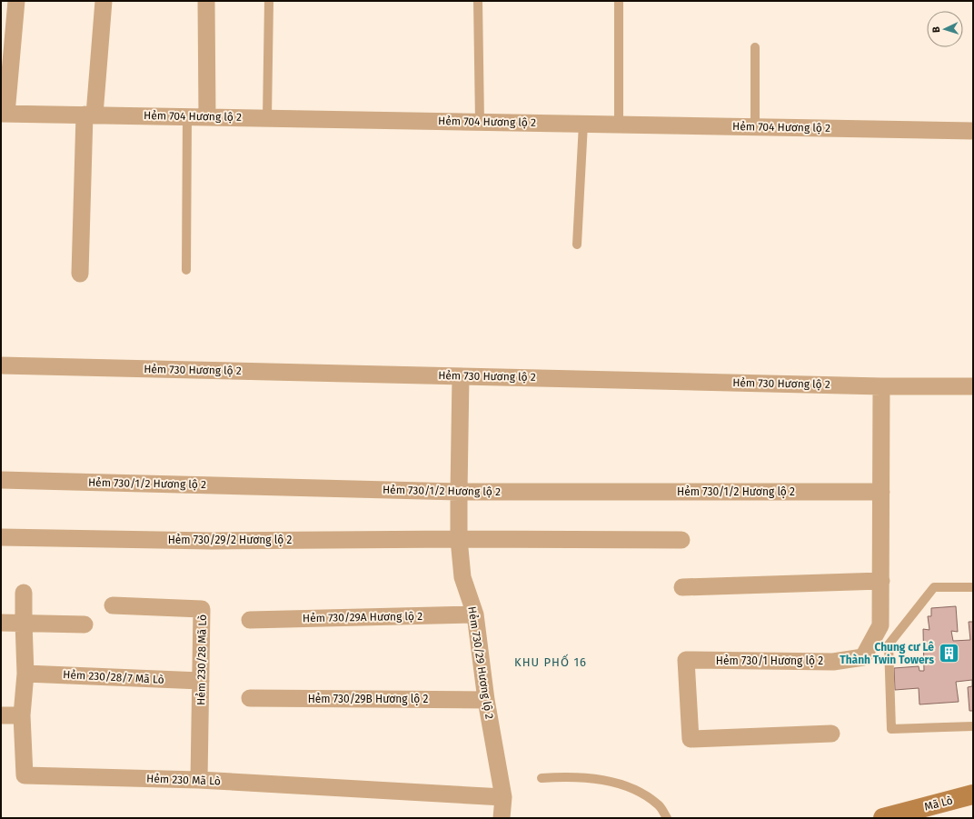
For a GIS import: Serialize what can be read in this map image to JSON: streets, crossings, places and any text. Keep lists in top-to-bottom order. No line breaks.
{"streets":{"main road":["Mã Lò"],"street":["Hẻm 704 Hương lộ 2","Hẻm 730 Hương lộ 2","Hẻm 730/1/2 Hương lộ 2","Hẻm 730/29/2 Hương lộ 2","Hẻm 730/29A Hương lộ 2","Hẻm 230/28 Mã Lò","Hẻm 730/1 Hương lộ 2","Hẻm 730/29 Hương lộ 2","Hẻm 230/28/7 Mã Lò","Hẻm 730/29B Hương lộ 2","Hẻm 230 Mã Lò"]},"crossings":[["Hẻm 730 Hương lộ 2","Hẻm 730/1 Hương lộ 2"],["Hẻm 730 Hương lộ 2","Hẻm 730/29 Hương lộ 2"],["Hẻm 730/1/2 Hương lộ 2","Hẻm 730/1 Hương lộ 2"],["Hẻm 730/1/2 Hương lộ 2","Hẻm 730/29 Hương lộ 2"],["Hẻm 730/29/2 Hương lộ 2","Hẻm 730/29 Hương lộ 2"],["Hẻm 730/29A Hương lộ 2","Hẻm 730/29 Hương lộ 2"],["Hẻm 230/28 Mã Lò","Hẻm 230/28/7 Mã Lò"],["Hẻm 230/28 Mã Lò","Hẻm 230 Mã Lò"],["Hẻm 730/29 Hương lộ 2","Hẻm 730/29B Hương lộ 2"],["Hẻm 730/29 Hương lộ 2","Hẻm 230 Mã Lò"],["Hẻm 230/28/7 Mã Lò","Hẻm 230 Mã Lò"]],"districts":["KHU PHỐ 16"],"places":{"building":["Chung cư Lê Thành Twin Towers"]},"north":"left"}
